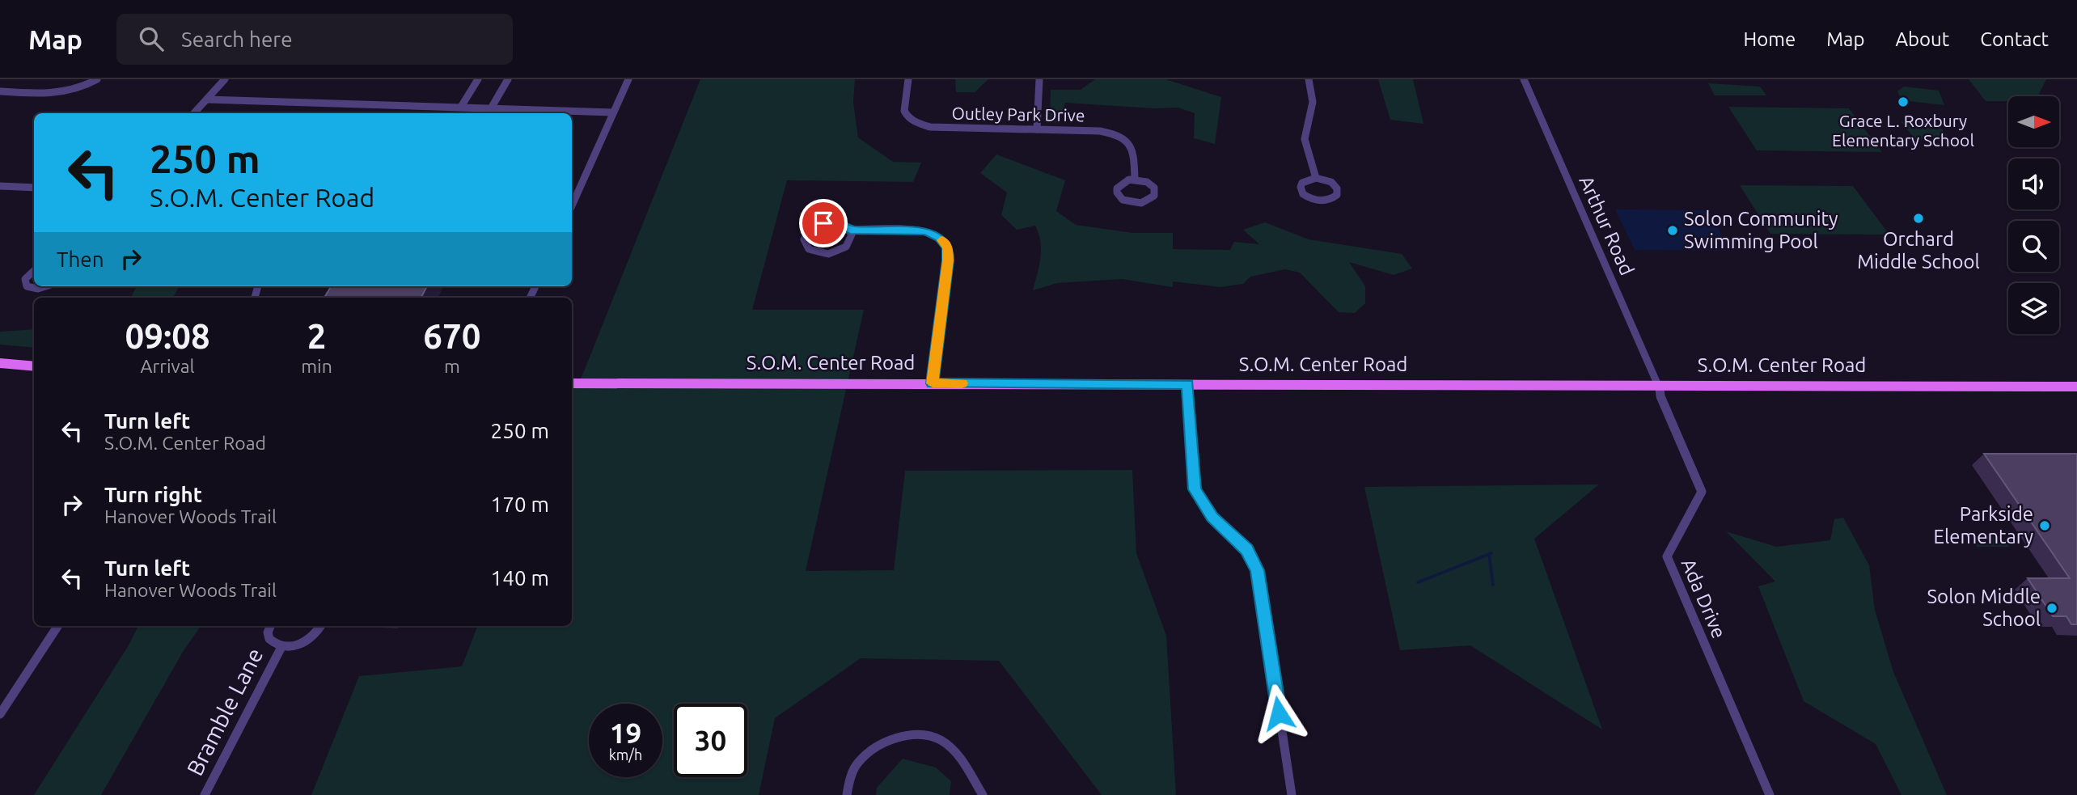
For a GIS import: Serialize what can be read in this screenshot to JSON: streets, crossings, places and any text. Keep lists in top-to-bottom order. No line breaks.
{"streets":{"main road":["S.O.M. Center Road"],"street":["Outley Park Drive","Arthur Road","Ada Drive","Bramble Lane"]},"crossings":[["Arthur Road","S.O.M. Center Road"],["Arthur Road","Ada Drive"],["S.O.M. Center Road","Ada Drive"]],"places":["Grace L. Roxbury Elementary School","Orchard Middle School","Solon Community Swimming Pool","Parkside Elementary","Solon Middle School"],"north":"right","page":{"header":"Map","search":"Search here","nav":["Home","Map","About","Contact"],"turn":["250 m","S.O.M. Center Road"],"then":"Then","eta":["09:08","Arrival","2","min","670","m"],"list":[{"name":"Turn left","note":"S.O.M. Center Road","value":"250 m"},{"name":"Turn right","note":"Hanover Woods Trail","value":"170 m"},{"name":"Turn left","note":"Hanover Woods Trail","value":"140 m"}],"speed":"19 km/h","limit":"30"}}
